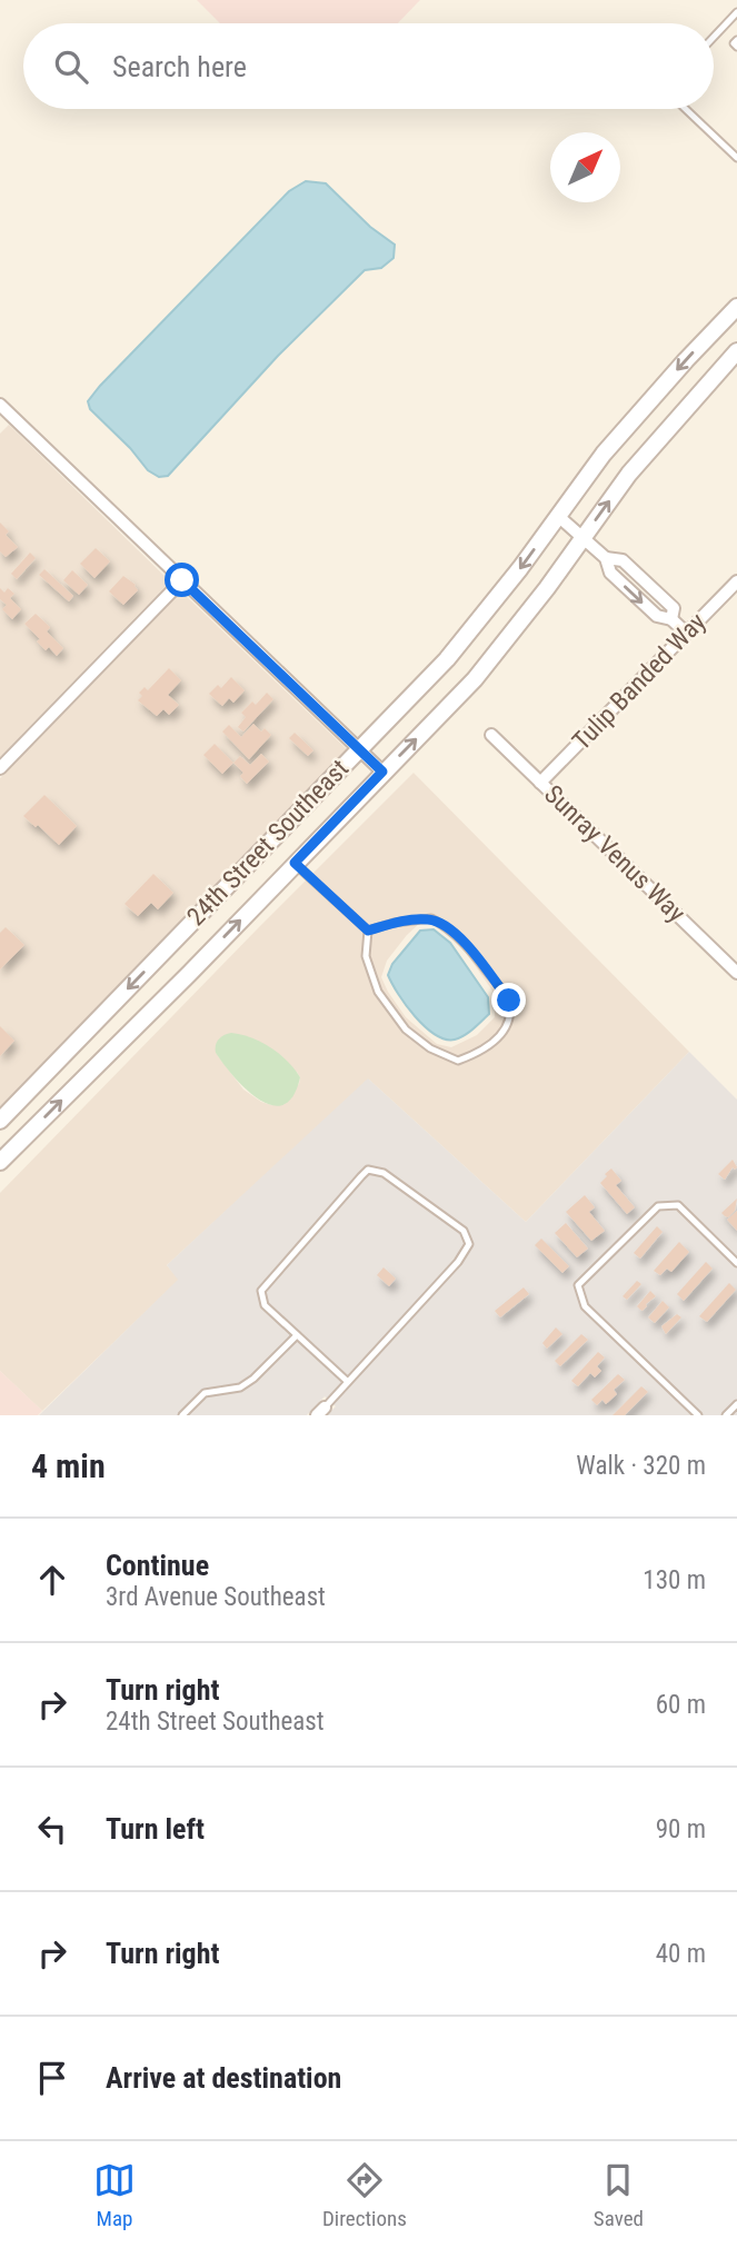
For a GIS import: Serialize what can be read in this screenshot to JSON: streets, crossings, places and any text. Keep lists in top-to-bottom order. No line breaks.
{"streets":{"street":["Tulip Banded Way","24th Street Southeast","Sunray Venus Way"]},"crossings":[["Tulip Banded Way","Sunray Venus Way"]],"north":"top right","page":{"search":"Search here","heading":["4 min","Walk · 320 m"],"list":[["Continue","3rd Avenue Southeast","130 m"],["Turn right","24th Street Southeast","60 m"],["Turn left","90 m"],["Turn right","40 m"],"Arrive at destination"],"nav":["Map","Directions","Saved"]}}
